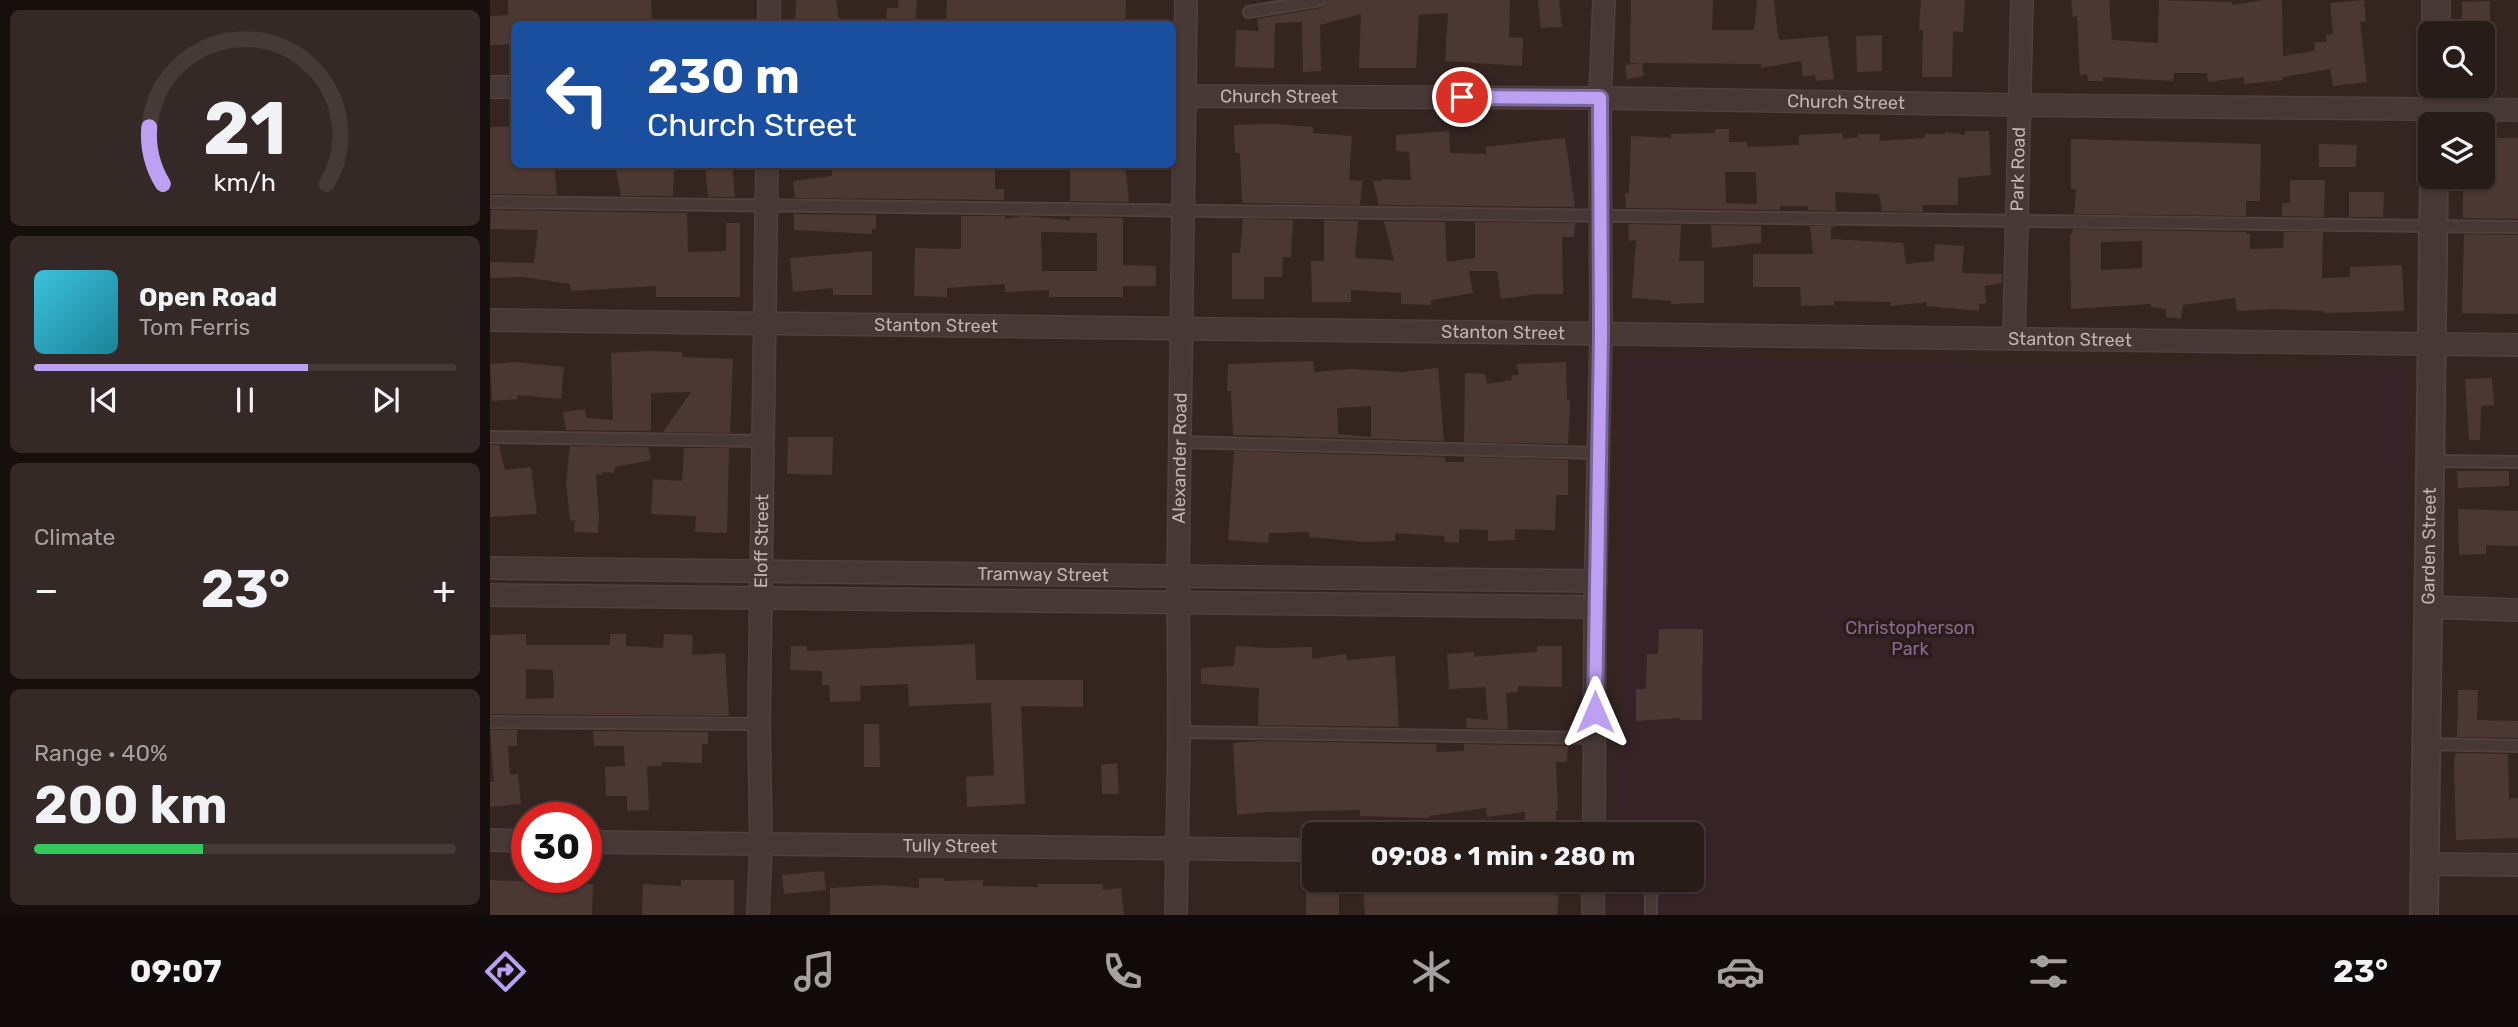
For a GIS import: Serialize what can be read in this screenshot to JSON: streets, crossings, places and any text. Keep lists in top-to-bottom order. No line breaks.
{"streets":{"street":["Church Street","Park Road","Stanton Street","Alexander Road","Eloff Street","Garden Street","Tramway Street","Tully Street"]},"crossings":[["Church Street","Park Road"],["Church Street","Alexander Road"],["Park Road","Stanton Street"],["Stanton Street","Alexander Road"],["Stanton Street","Eloff Street"],["Stanton Street","Garden Street"],["Alexander Road","Tramway Street"],["Alexander Road","Tully Street"],["Eloff Street","Tramway Street"],["Eloff Street","Tully Street"]],"parks":["Christopherson Park"],"page":{"turn":["230 m","Church Street"],"song":["Open Road","Tom Ferris"],"tile":["Climate",["Range · 40%","200 km"]],"heat":["−","23°","+"],"limit":"30","trip":"09:08 · 1 min · 280 m","tabs":["09:07","23°"],"gauge":["21","km/h"]}}
